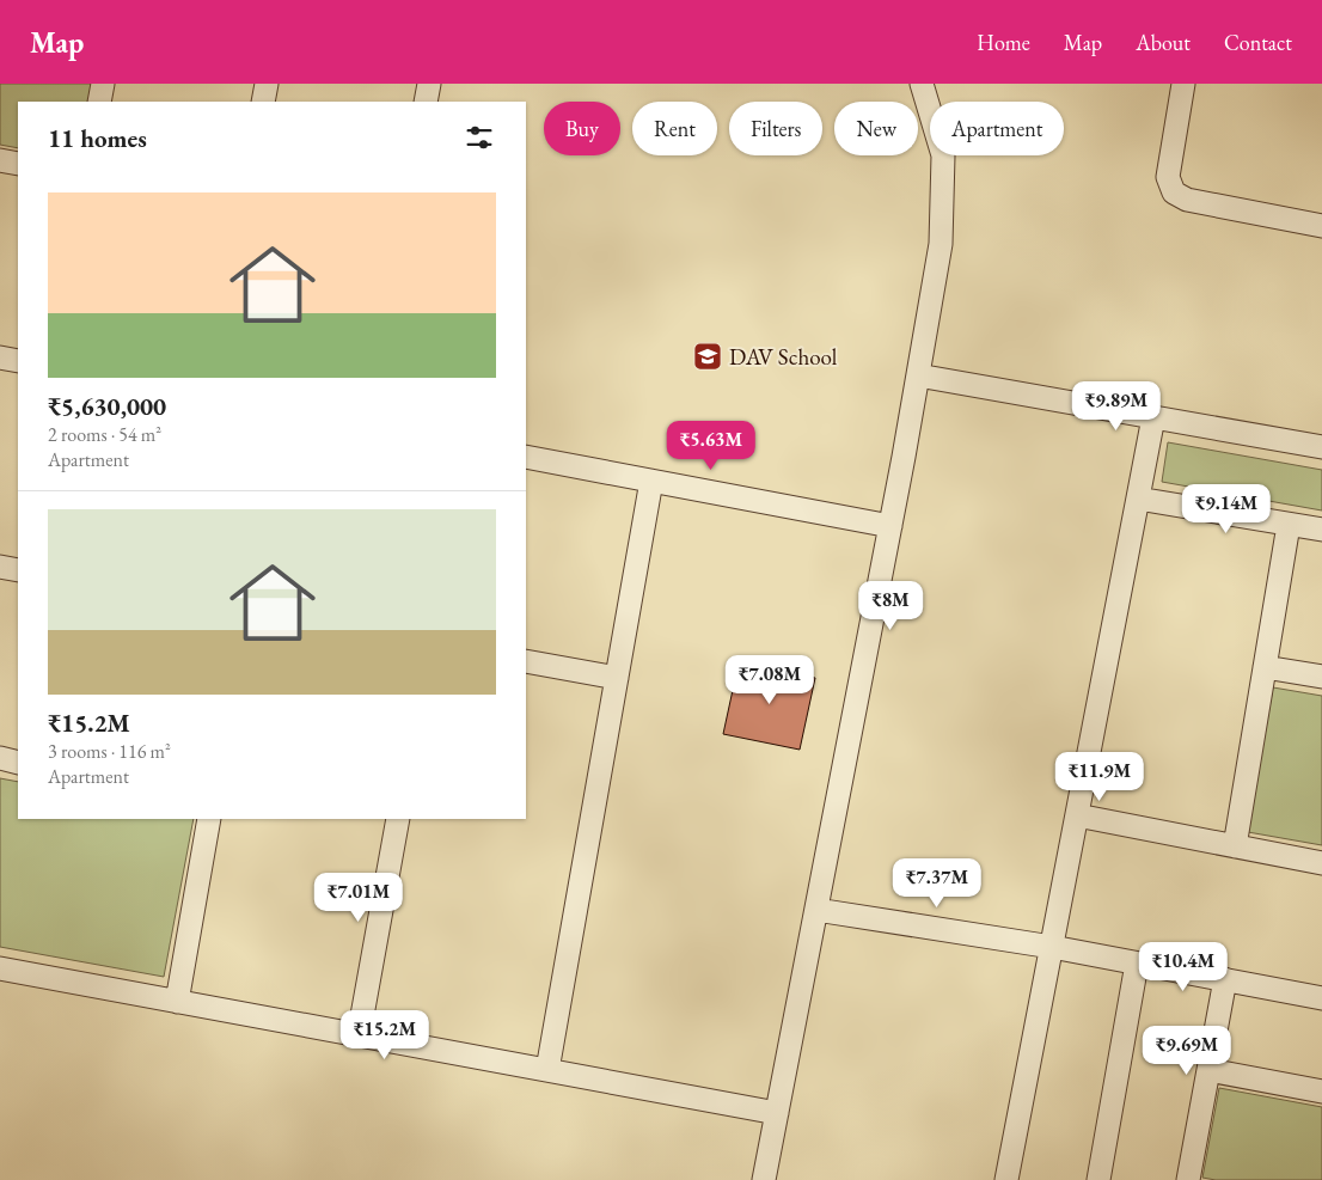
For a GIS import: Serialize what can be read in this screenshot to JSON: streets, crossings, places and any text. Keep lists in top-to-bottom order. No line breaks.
{"places":{"school or university":["DAV School"]},"page":{"header":"Map","nav":["Home","Map","About","Contact"],"chip":["Buy","Rent","Filters","New","Apartment"],"heading":"11 homes","list":[{"name":"₹5,630,000","note":"2 rooms · 54 m² · Apartment"},{"name":"₹15.2M","note":"3 rooms · 116 m² · Apartment"}],"price":["₹9.89M","₹5.63M","₹9.14M","₹8M","₹7.08M","₹11.9M","₹7.37M","₹7.01M","₹10.4M","₹15.2M","₹9.69M"]}}
